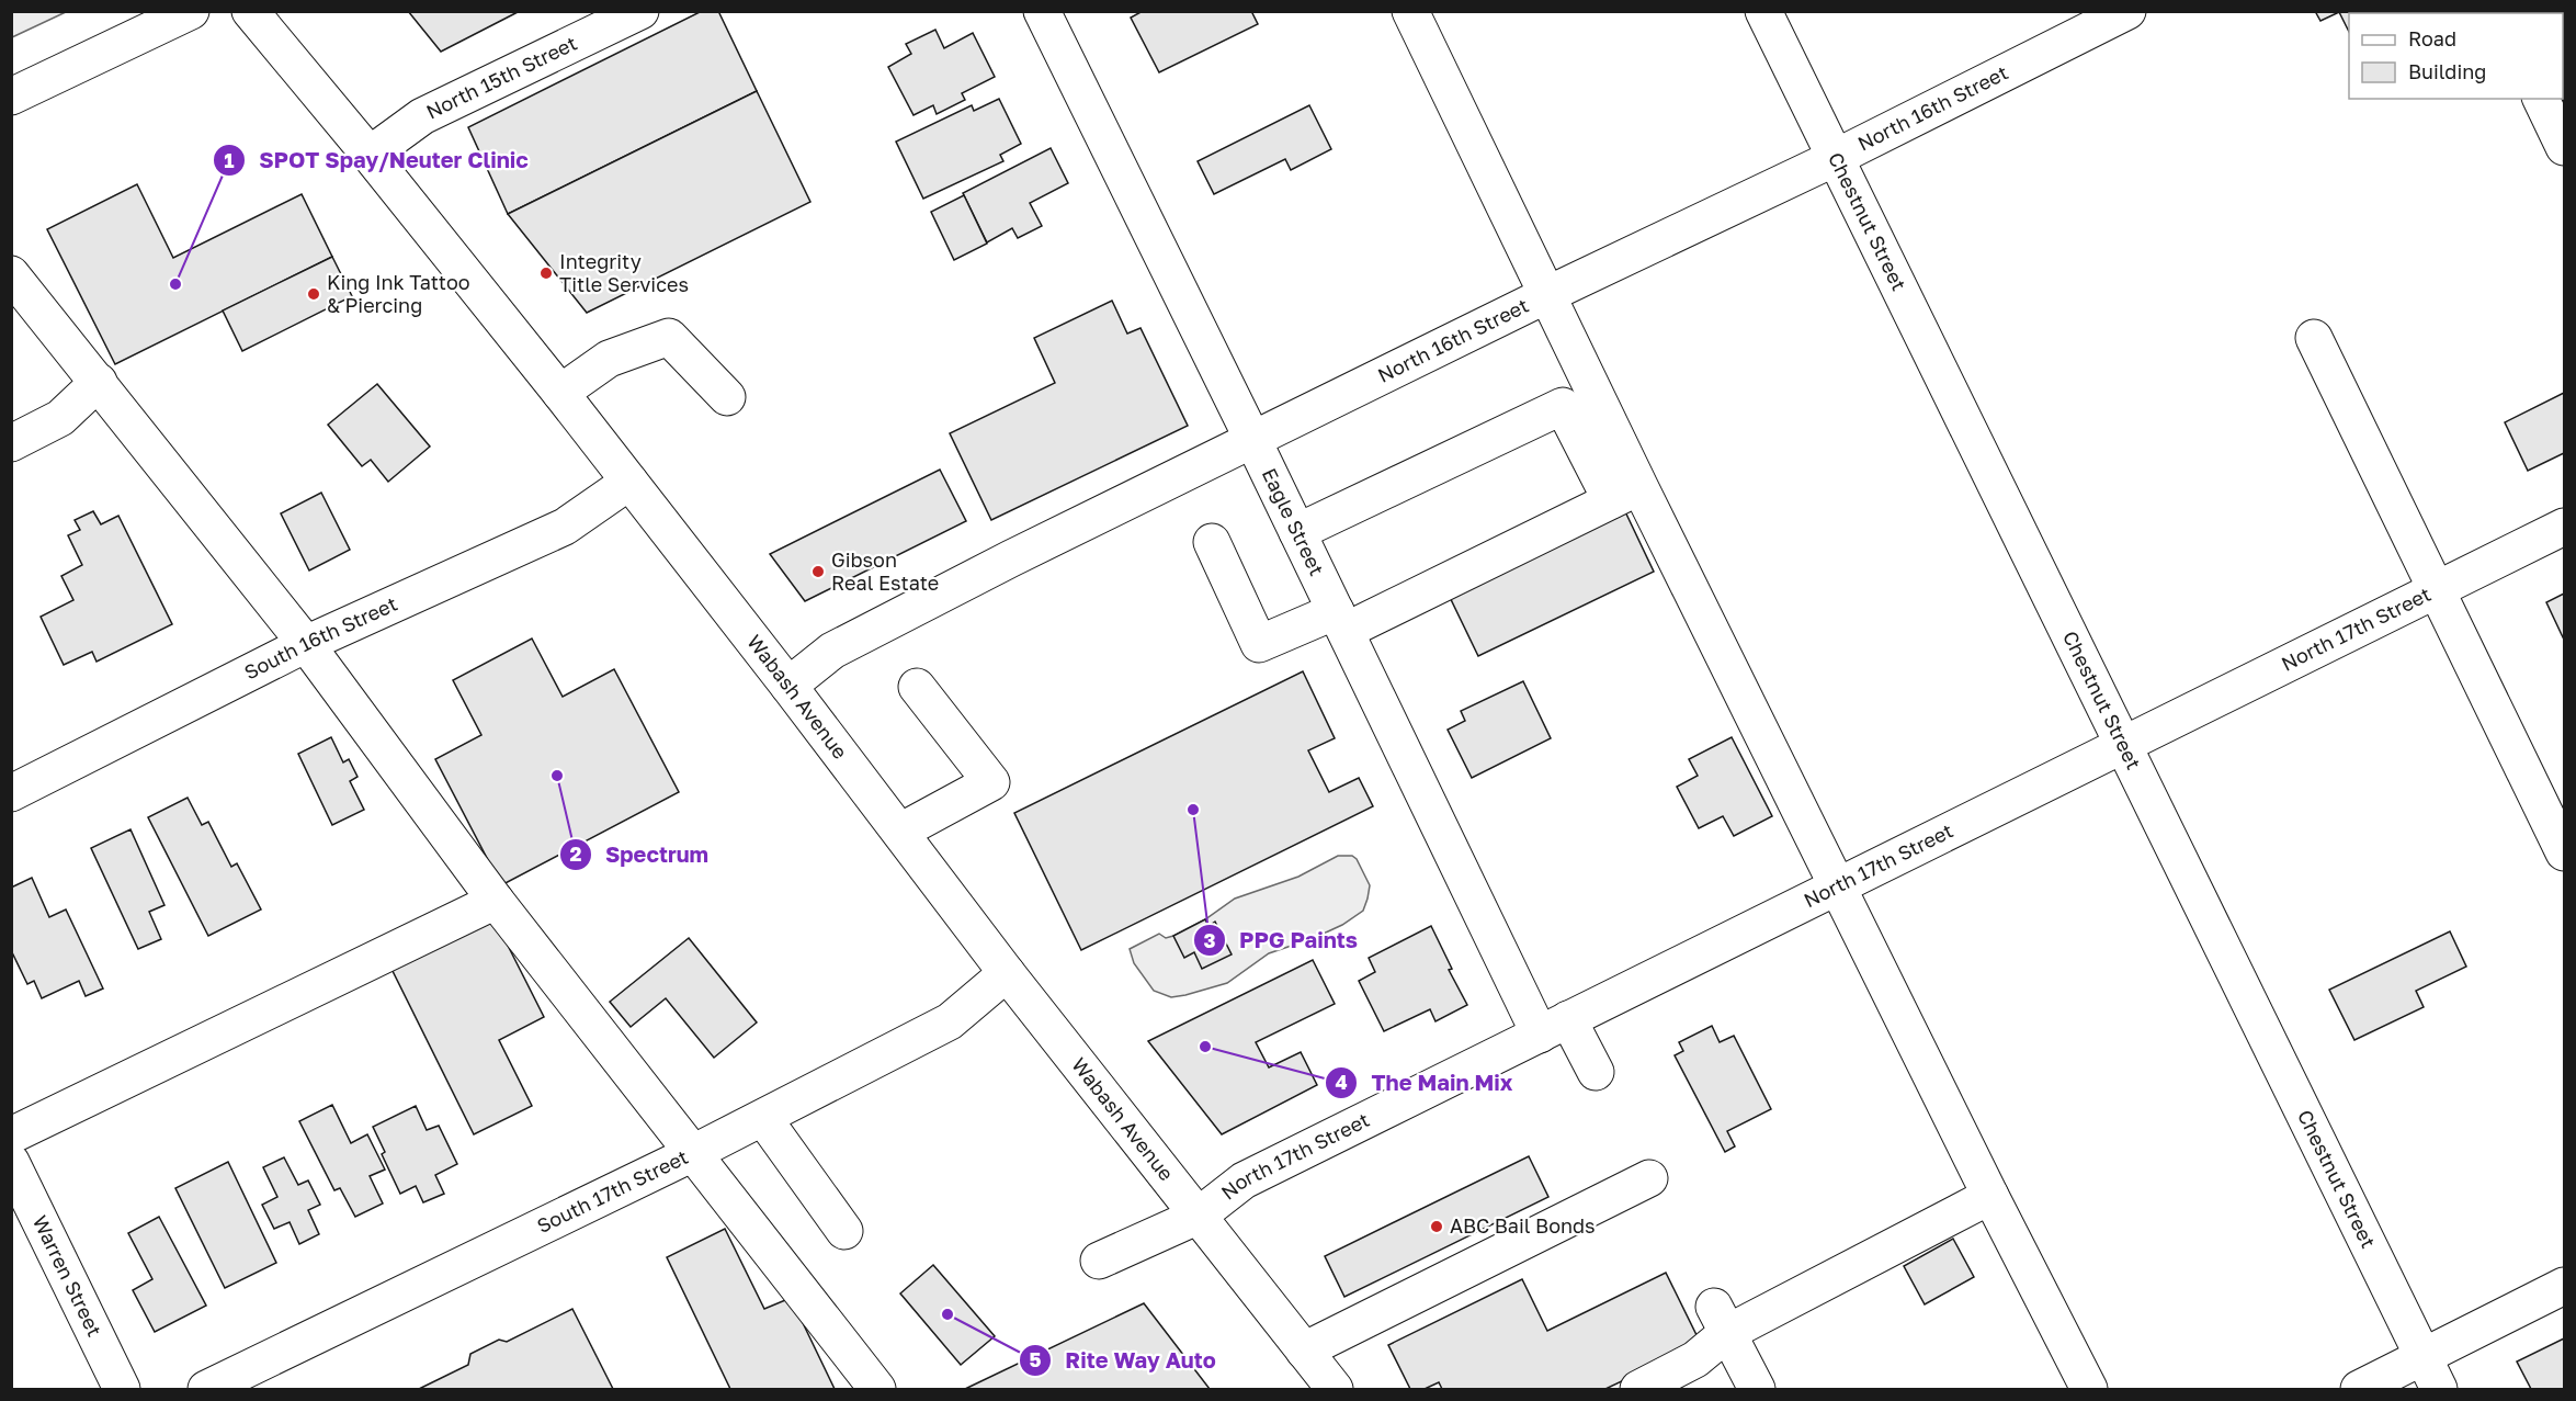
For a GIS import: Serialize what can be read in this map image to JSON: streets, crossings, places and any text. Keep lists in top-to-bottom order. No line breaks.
{"streets":{"street":["North 15th Street","North 16th Street","Chestnut Street","Eagle Street","North 17th Street","South 16th Street","Wabash Avenue","South 17th Street","Warren Street"]},"crossings":[["North 15th Street","Wabash Avenue"],["North 16th Street","Chestnut Street"],["North 16th Street","Eagle Street"],["North 16th Street","Wabash Avenue"],["Chestnut Street","North 17th Street"],["Eagle Street","North 17th Street"],["North 17th Street","Wabash Avenue"],["South 16th Street","Wabash Avenue"],["Wabash Avenue","South 17th Street"]],"places":["Integrity Title Services","SPOT Spay/Neuter Clinic","King Ink Tattoo & Piercing","Gibson Real Estate","Spectrum","PPG Paints","The Main Mix","ABC Bail Bonds","Rite Way Auto"],"legend":["Road","Building"]}
